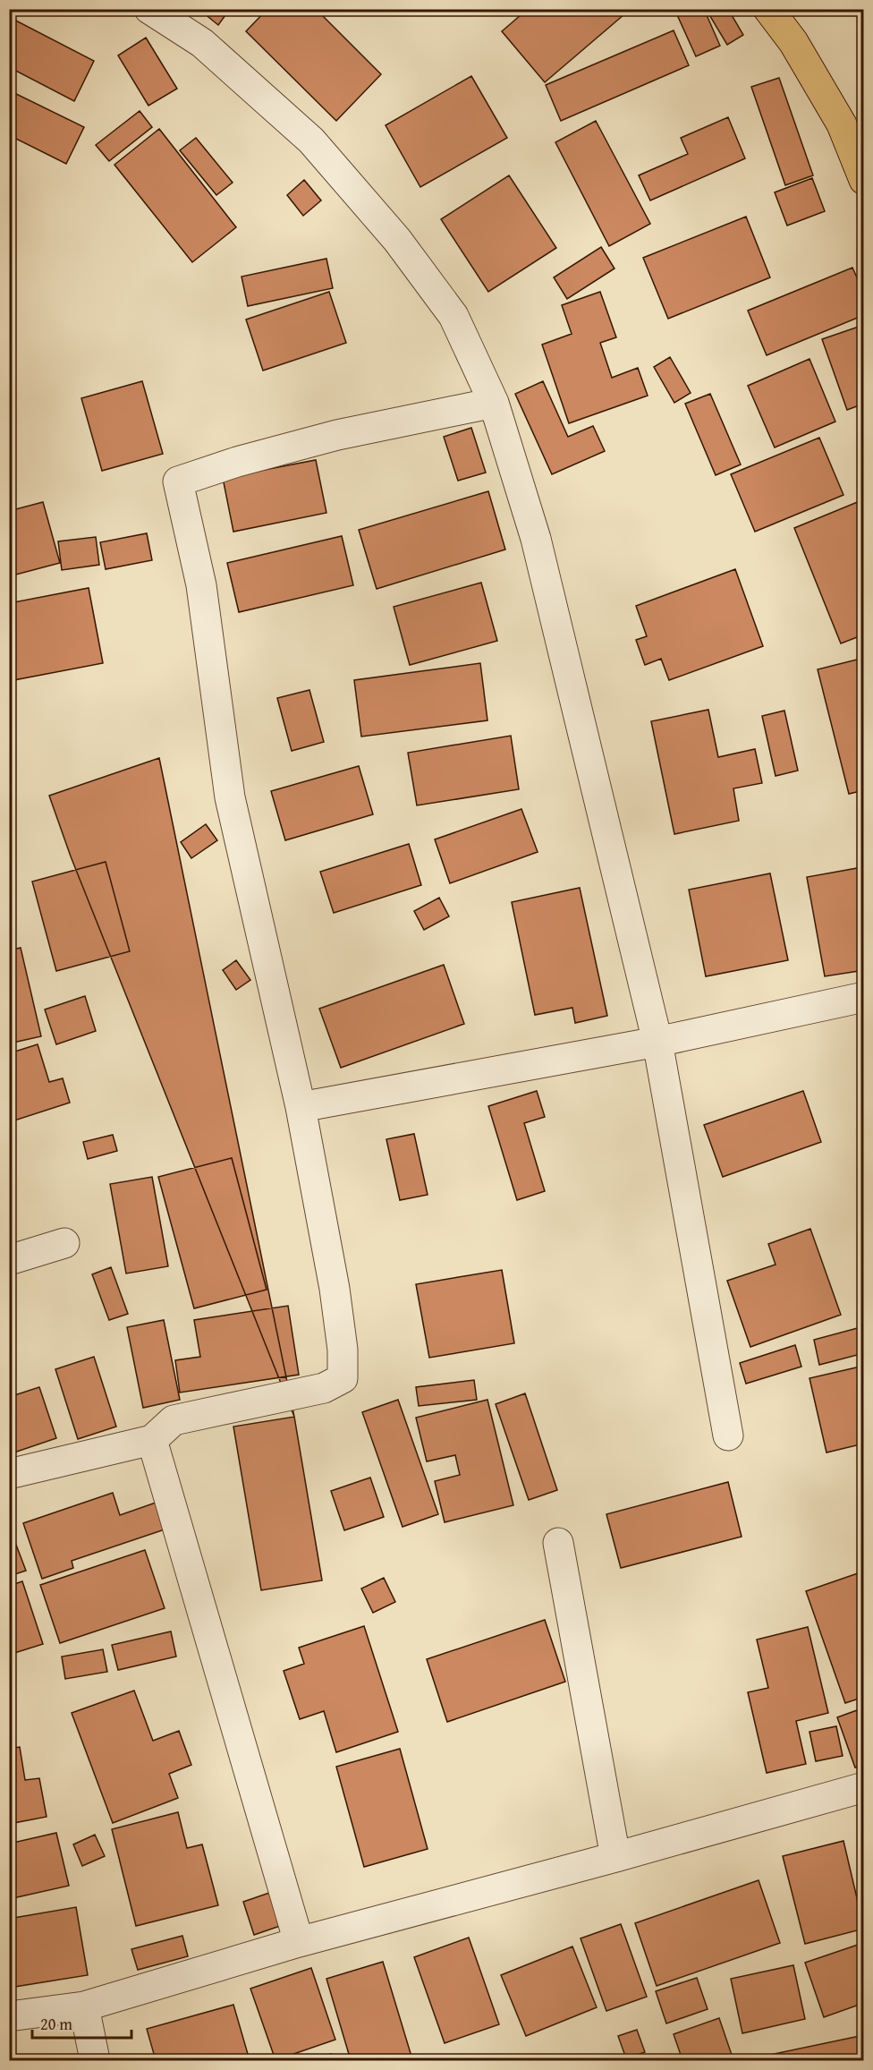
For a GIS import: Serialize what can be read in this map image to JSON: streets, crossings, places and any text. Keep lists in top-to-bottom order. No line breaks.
{"scale_bar":"20 m"}
